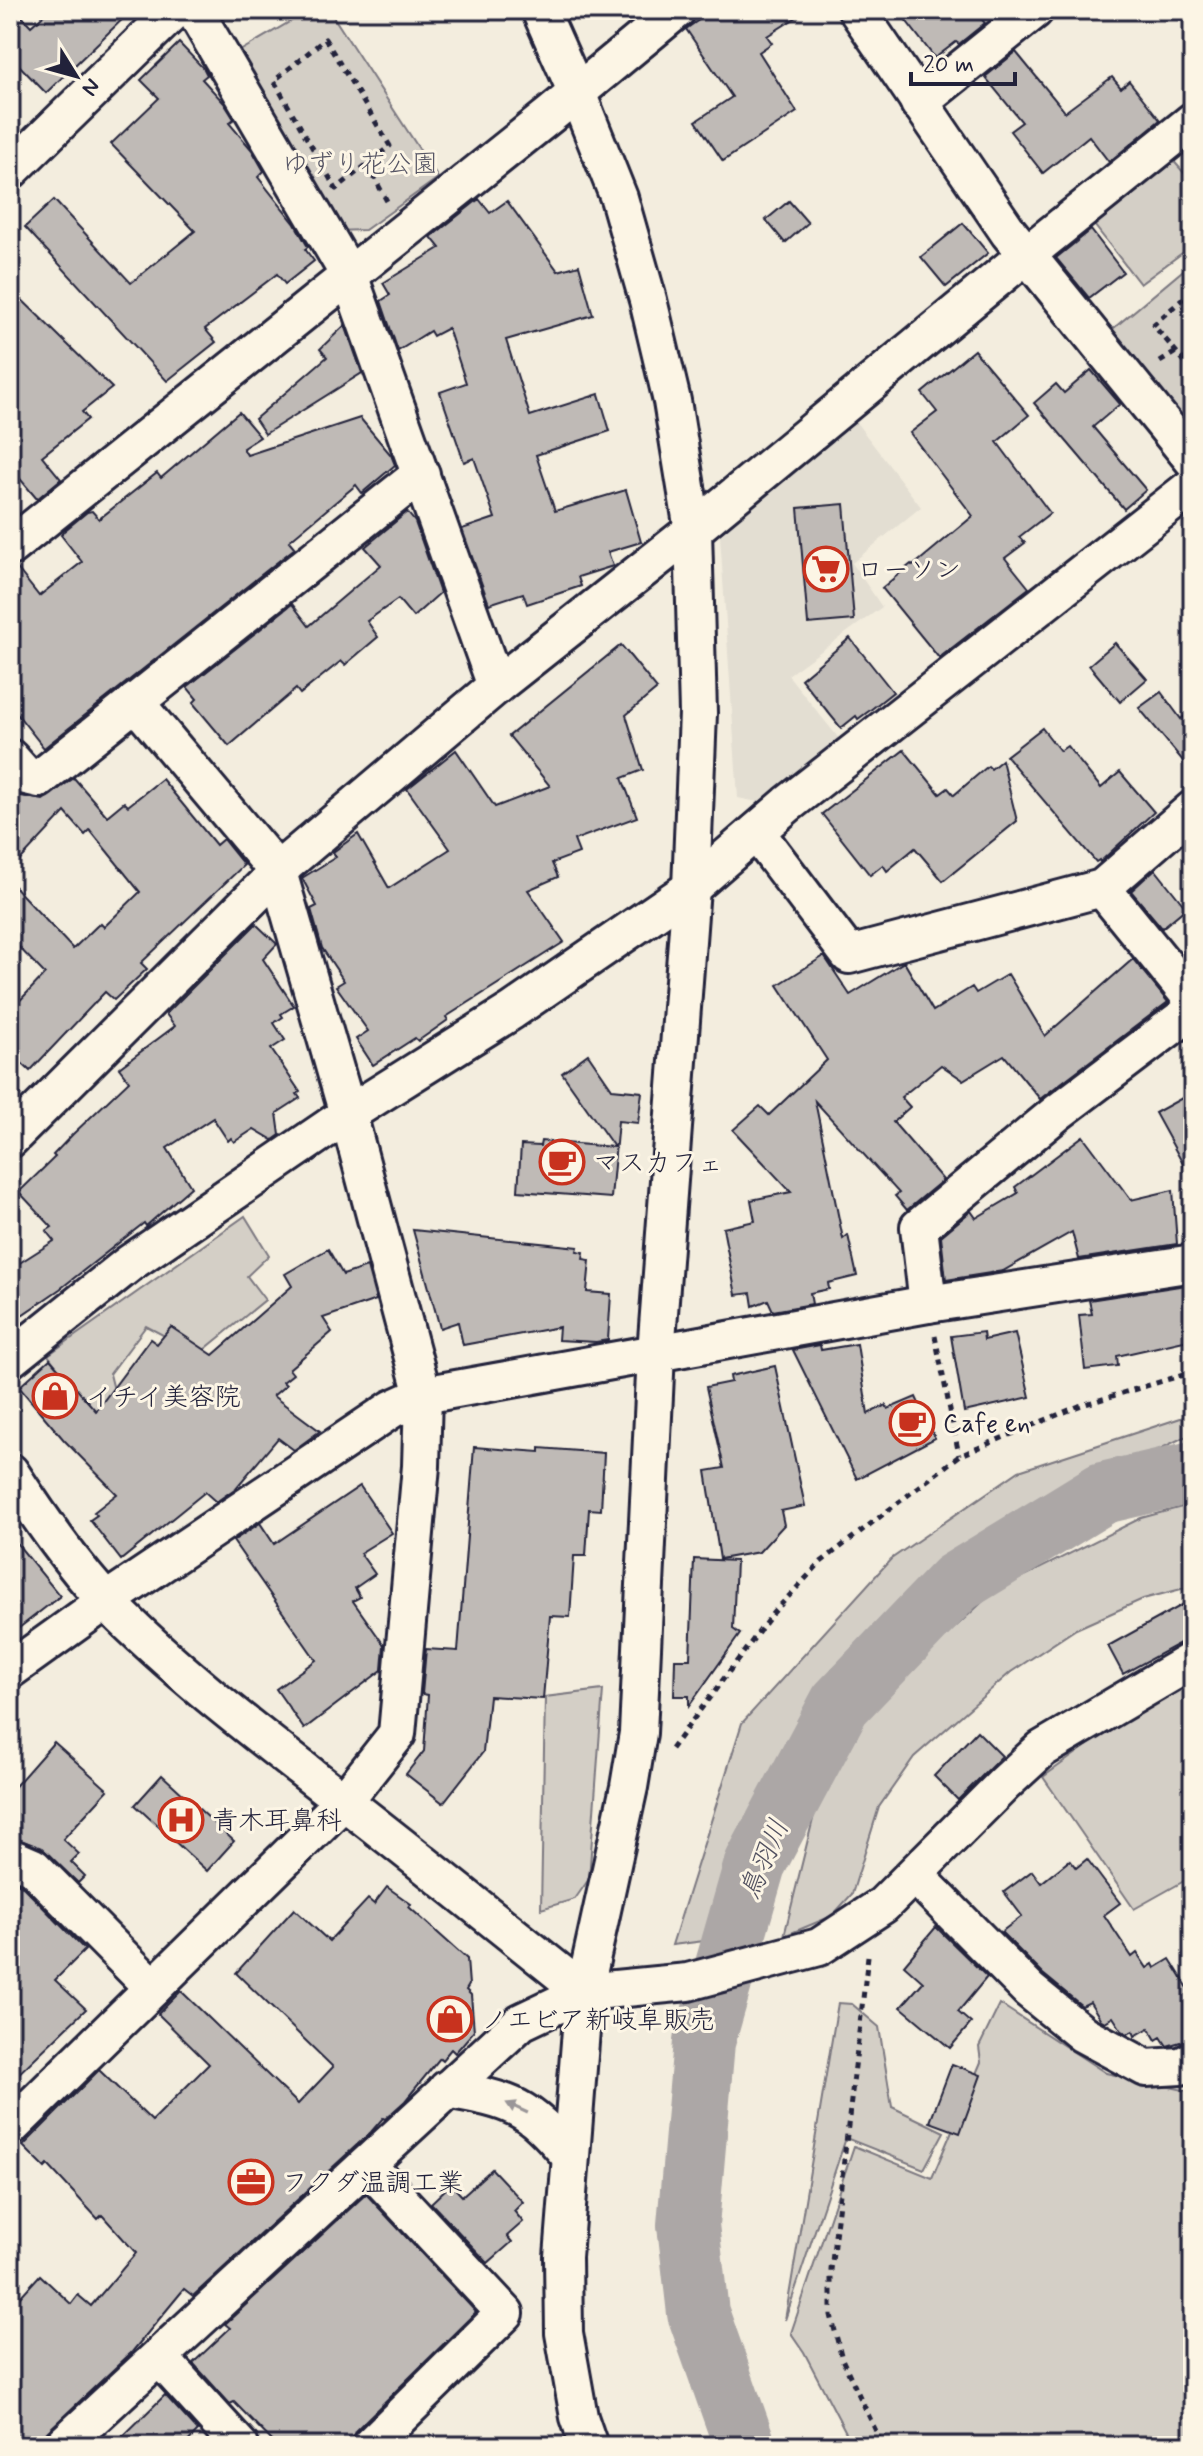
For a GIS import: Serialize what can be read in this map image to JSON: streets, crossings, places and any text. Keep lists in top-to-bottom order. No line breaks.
{"water":["鳥羽川"],"parks":["ゆずり花公園"],"places":{"supermarket":["ローソン"],"cafe":["マスカフェ","Cafe en"],"shop":["イチイ美容院","ノエビア新岐阜販売"],"hospital":["青木耳鼻科"],"office":["フクダ温調工業"]},"scale_bar":"20 m","north":"bottom right"}
